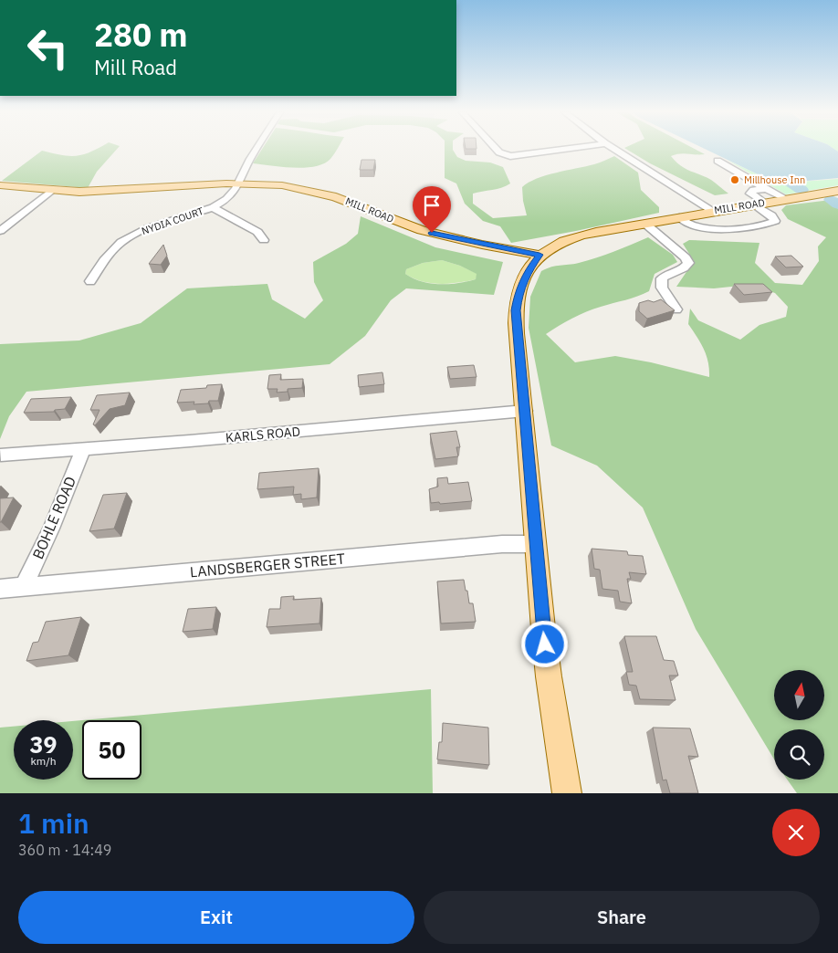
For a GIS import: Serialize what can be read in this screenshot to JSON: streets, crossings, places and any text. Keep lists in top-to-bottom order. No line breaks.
{"streets":{"main road":["MILL ROAD"],"street":["NYDIA COURT","KARLS ROAD","BOHLE ROAD","LANDSBERGER STREET"]},"crossings":[["MILL ROAD","NYDIA COURT"],["KARLS ROAD","BOHLE ROAD"],["BOHLE ROAD","LANDSBERGER STREET"]],"places":["Millhouse Inn"],"north":"top","page":{"turn":["280 m","Mill Road"],"speed":"39 km/h","limit":"50","heading":["1 min","360 m · 14:49"],"buttons":["Exit","Share"]}}
